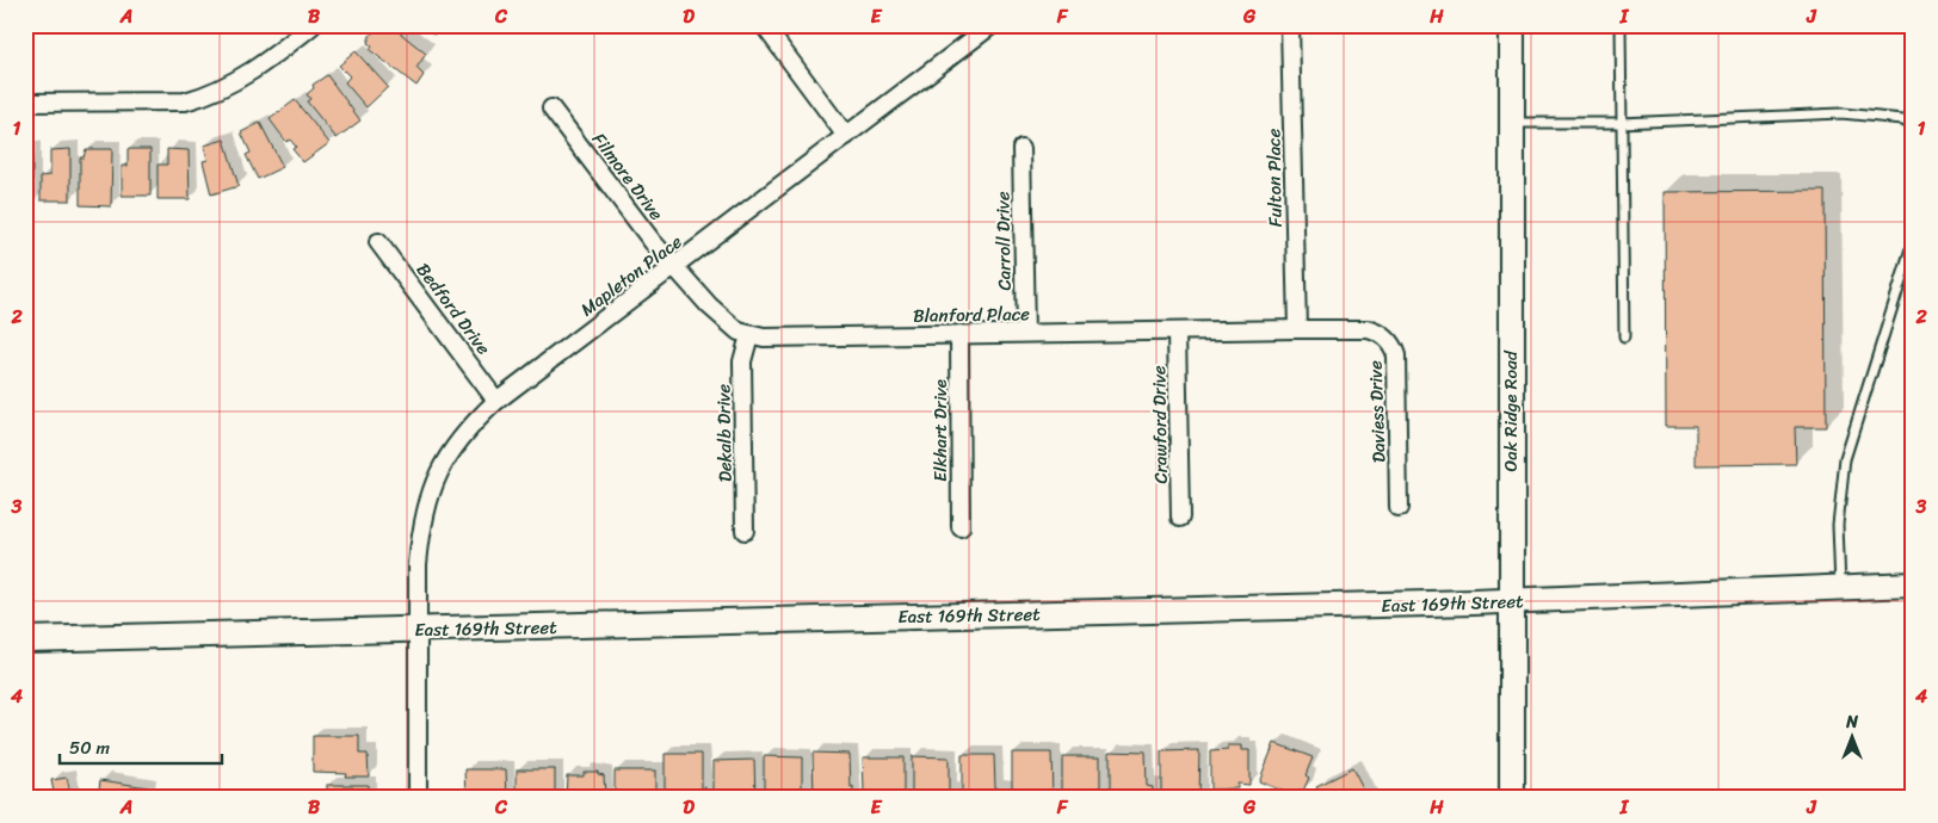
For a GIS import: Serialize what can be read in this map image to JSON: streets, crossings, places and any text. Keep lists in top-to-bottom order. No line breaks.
{"streets":{"street":["Filmore Drive","Fulton Place","Carroll Drive","Mapleton Place","Bedford Drive","Blanford Place","Daviess Drive","Oak Ridge Road","Crawford Drive","Elkhart Drive","Dekalb Drive","East 169th Street"]},"crossings":[["Filmore Drive","Mapleton Place"],["Filmore Drive","Blanford Place"],["Fulton Place","Blanford Place"],["Fulton Place","Daviess Drive"],["Carroll Drive","Blanford Place"],["Mapleton Place","Bedford Drive"],["Mapleton Place","Blanford Place"],["Mapleton Place","East 169th Street"],["Blanford Place","Daviess Drive"],["Blanford Place","Crawford Drive"],["Blanford Place","Elkhart Drive"],["Blanford Place","Dekalb Drive"],["Oak Ridge Road","East 169th Street"]],"scale_bar":"50 m","north":"top","grid":{"columns":["A","B","C","D","E","F","G","H","I","J"],"rows":["1","2","3","4"]}}
